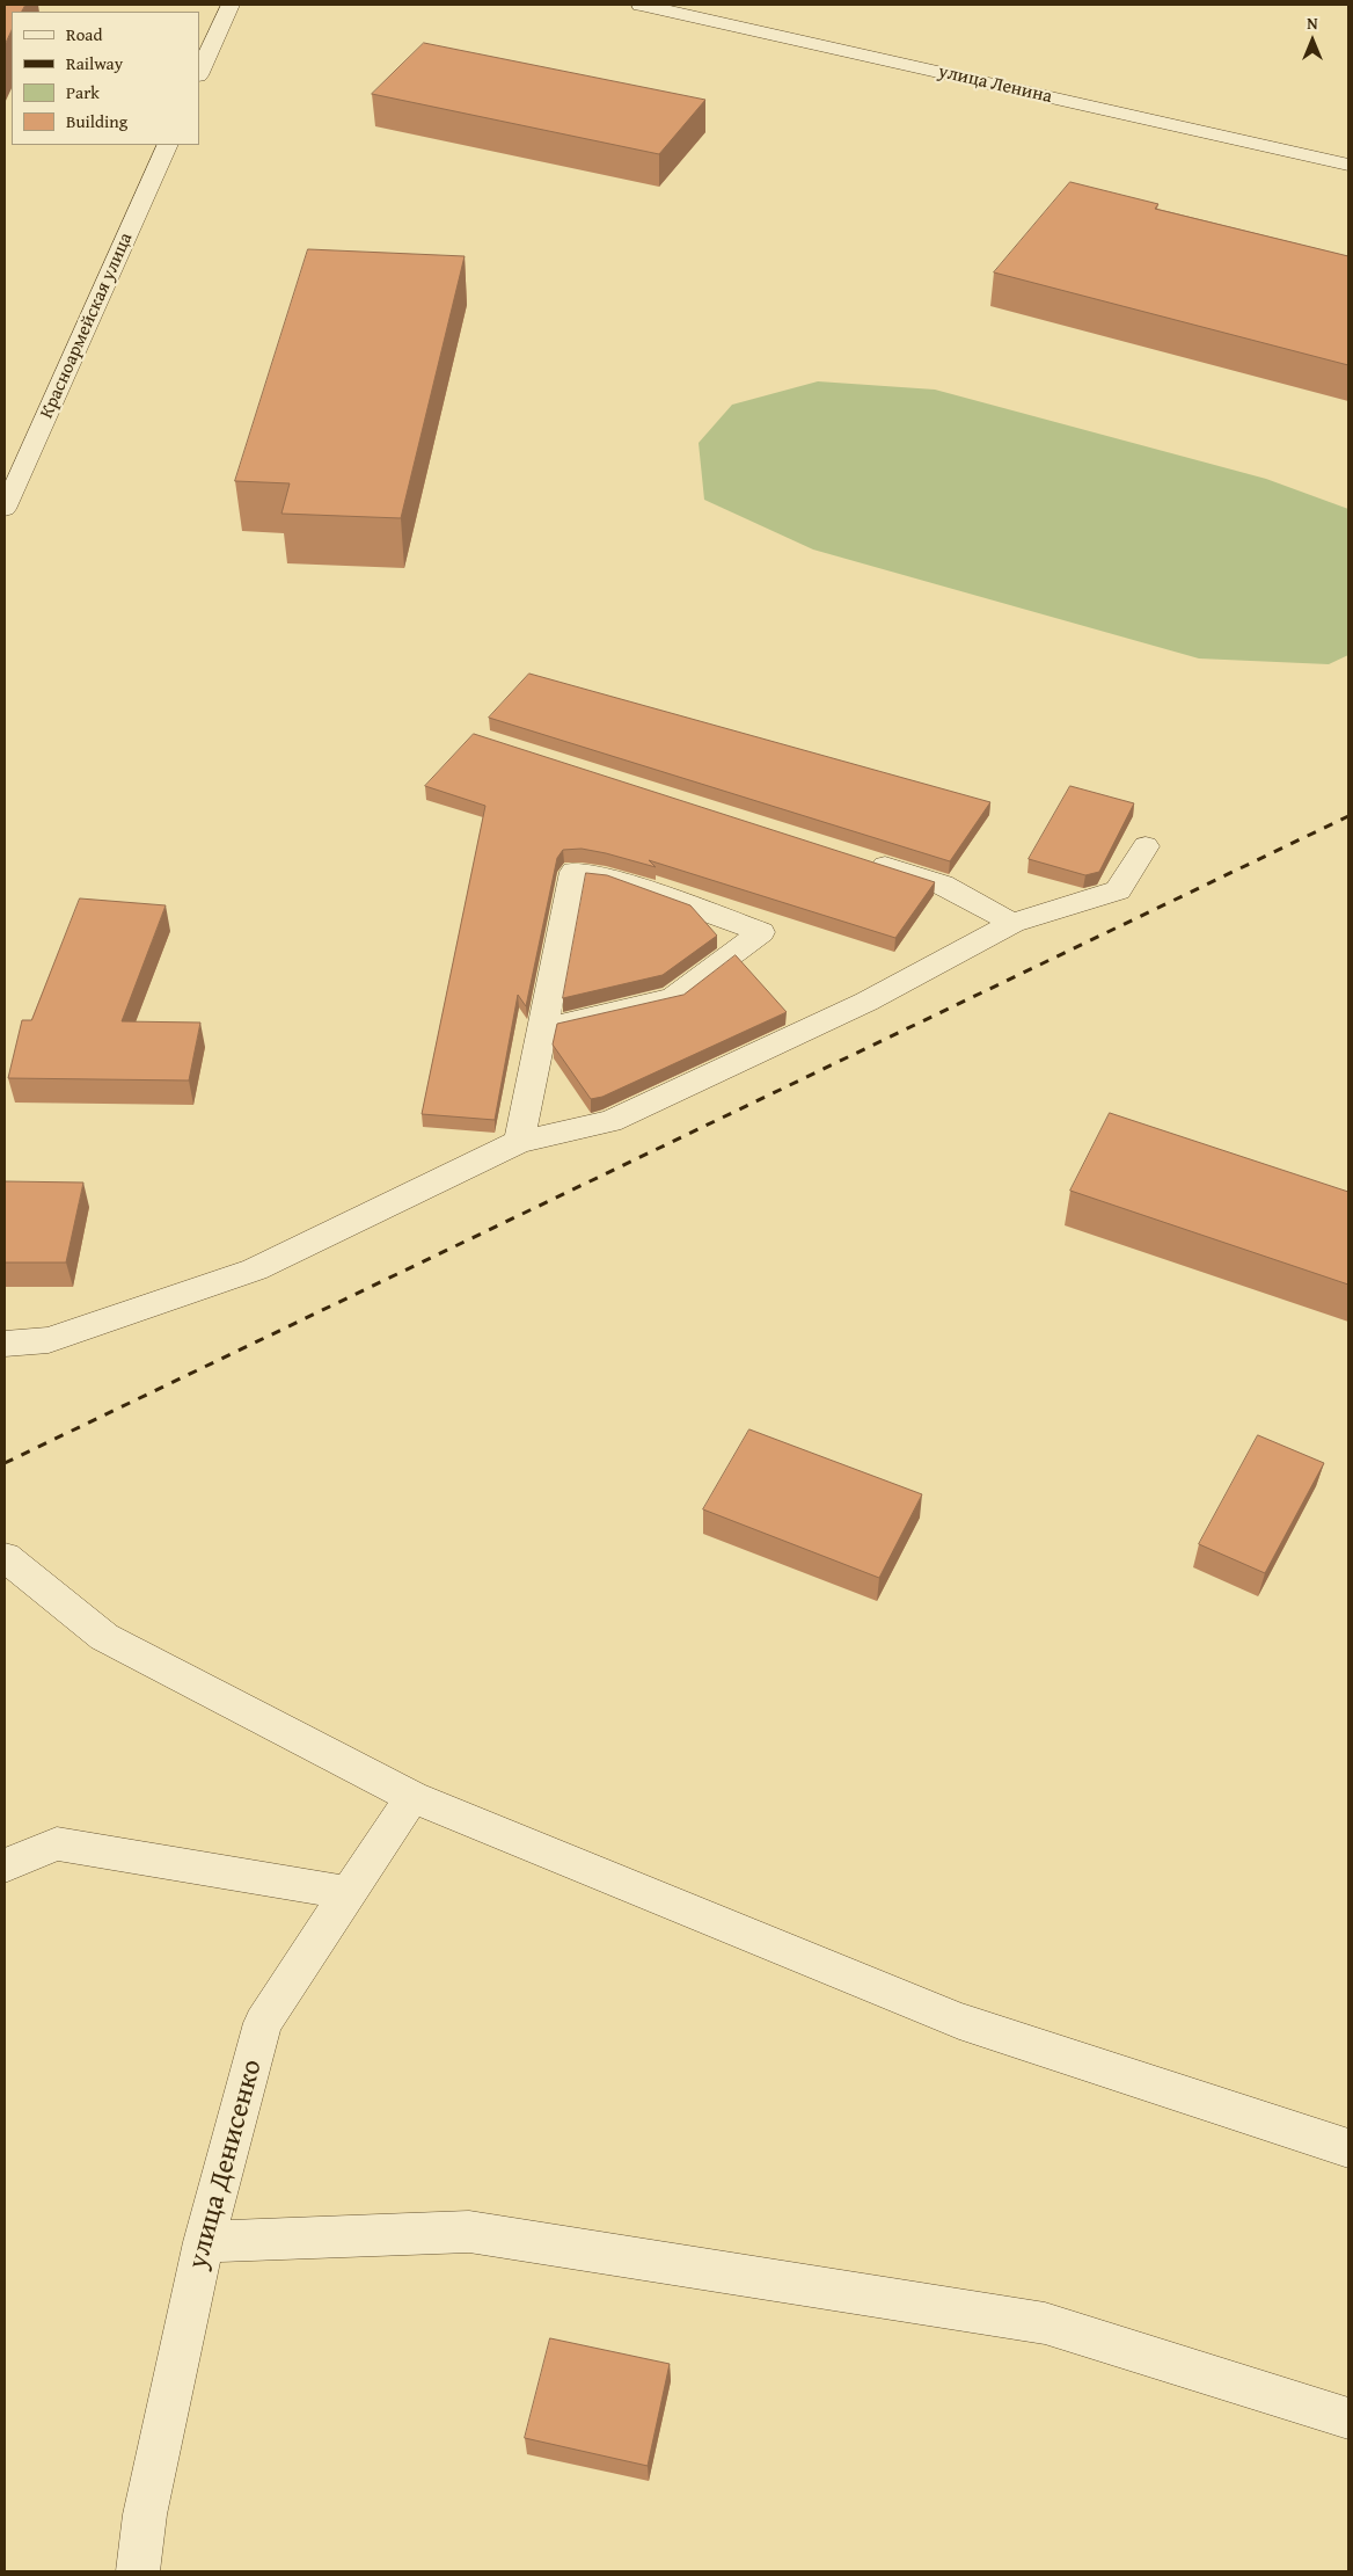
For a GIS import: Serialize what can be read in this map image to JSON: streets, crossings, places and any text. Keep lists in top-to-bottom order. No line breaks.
{"streets":{"street":["улица Ленина","Красноармейская улица","улица Денисенко"]},"legend":["Road","Railway","Park","Building"],"north":"top"}
